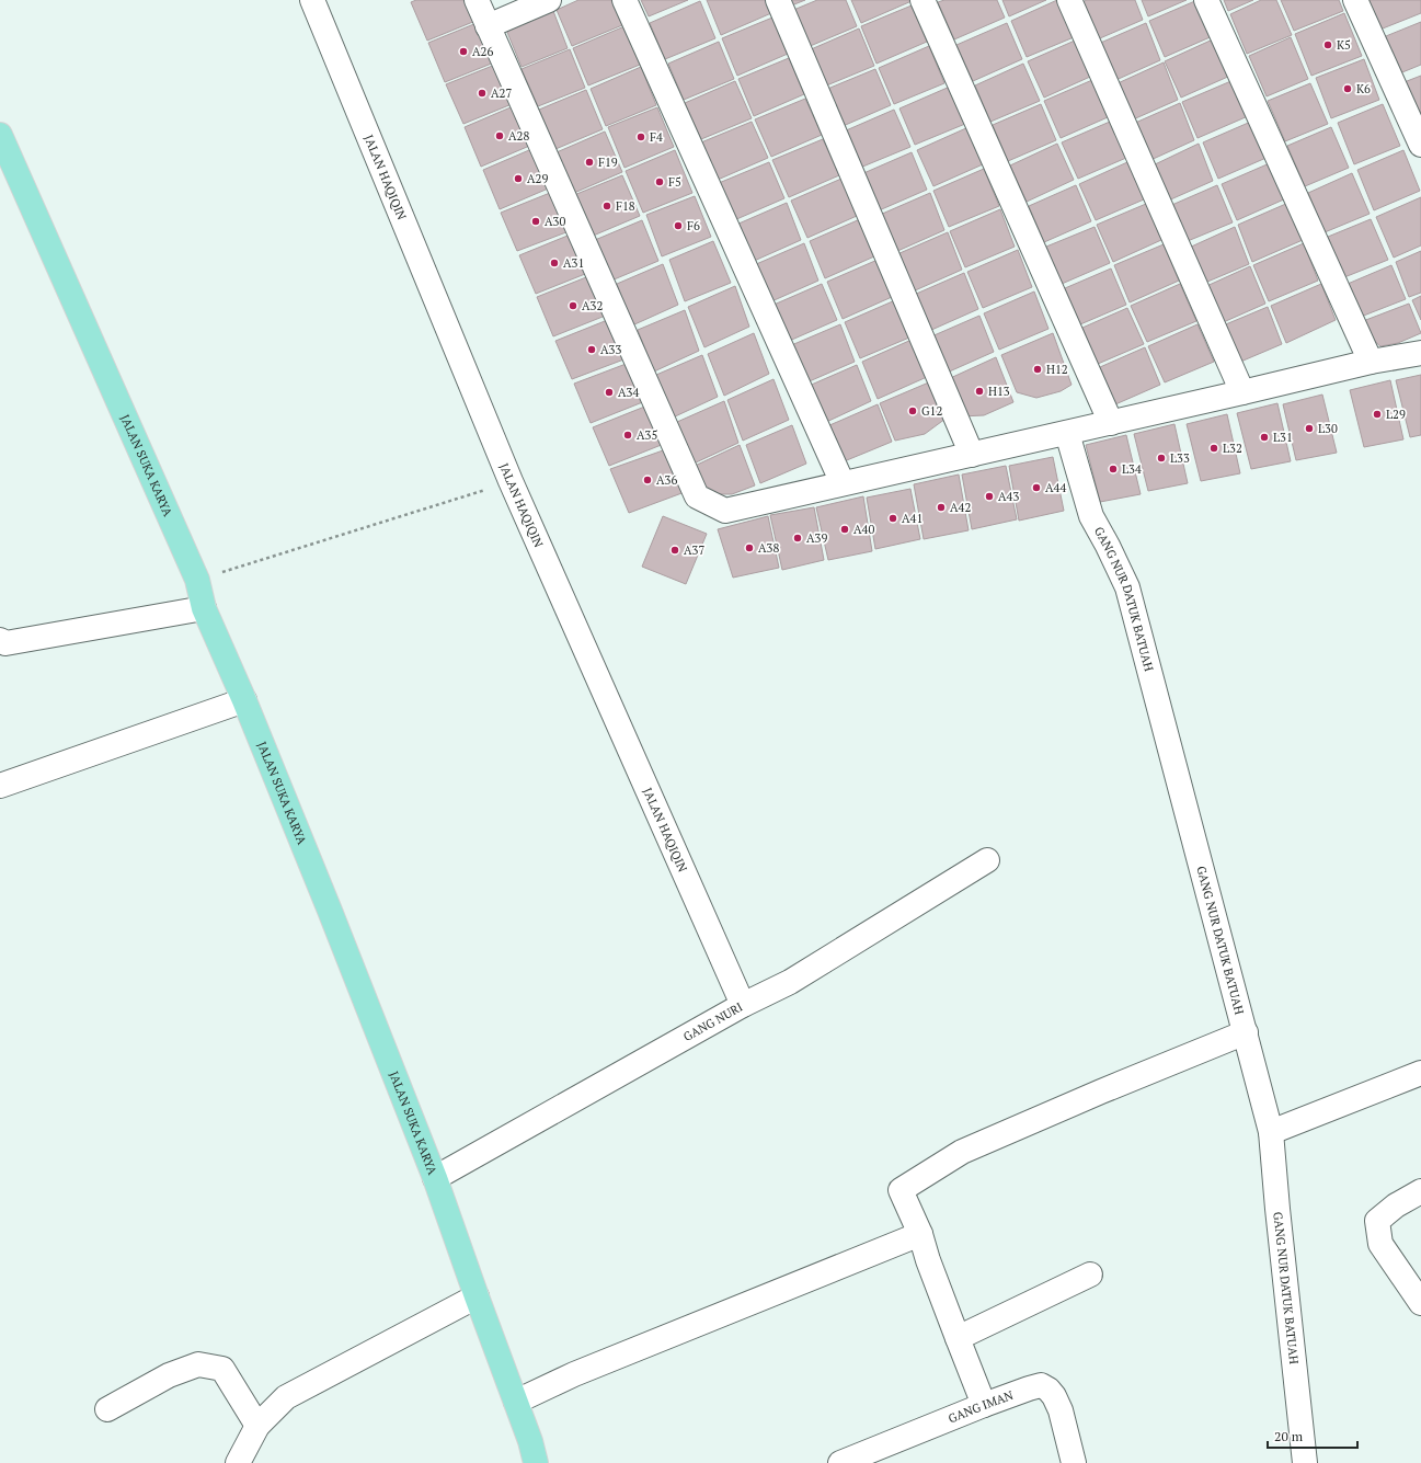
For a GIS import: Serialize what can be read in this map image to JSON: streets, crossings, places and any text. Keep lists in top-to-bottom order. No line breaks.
{"streets":{"main road":["JALAN SUKA KARYA"],"street":["JALAN HAQIQIN","GANG NUR DATUK BATUAH","GANG NURI","GANG IMAN"]},"crossings":[["JALAN HAQIQIN","GANG NURI"],["JALAN SUKA KARYA","GANG NURI"]],"places":["K5","A26","K6","A27","A28","F4","F19","A29","F5","F18","A30","F6","A31","A32","A33","H12","H13","A34","G12","L29","L30","A35","L31","L32","L33","L34","A36","A44","A43","A42","A41","A40","A39","A38","A37"],"scale_bar":"20 m"}
